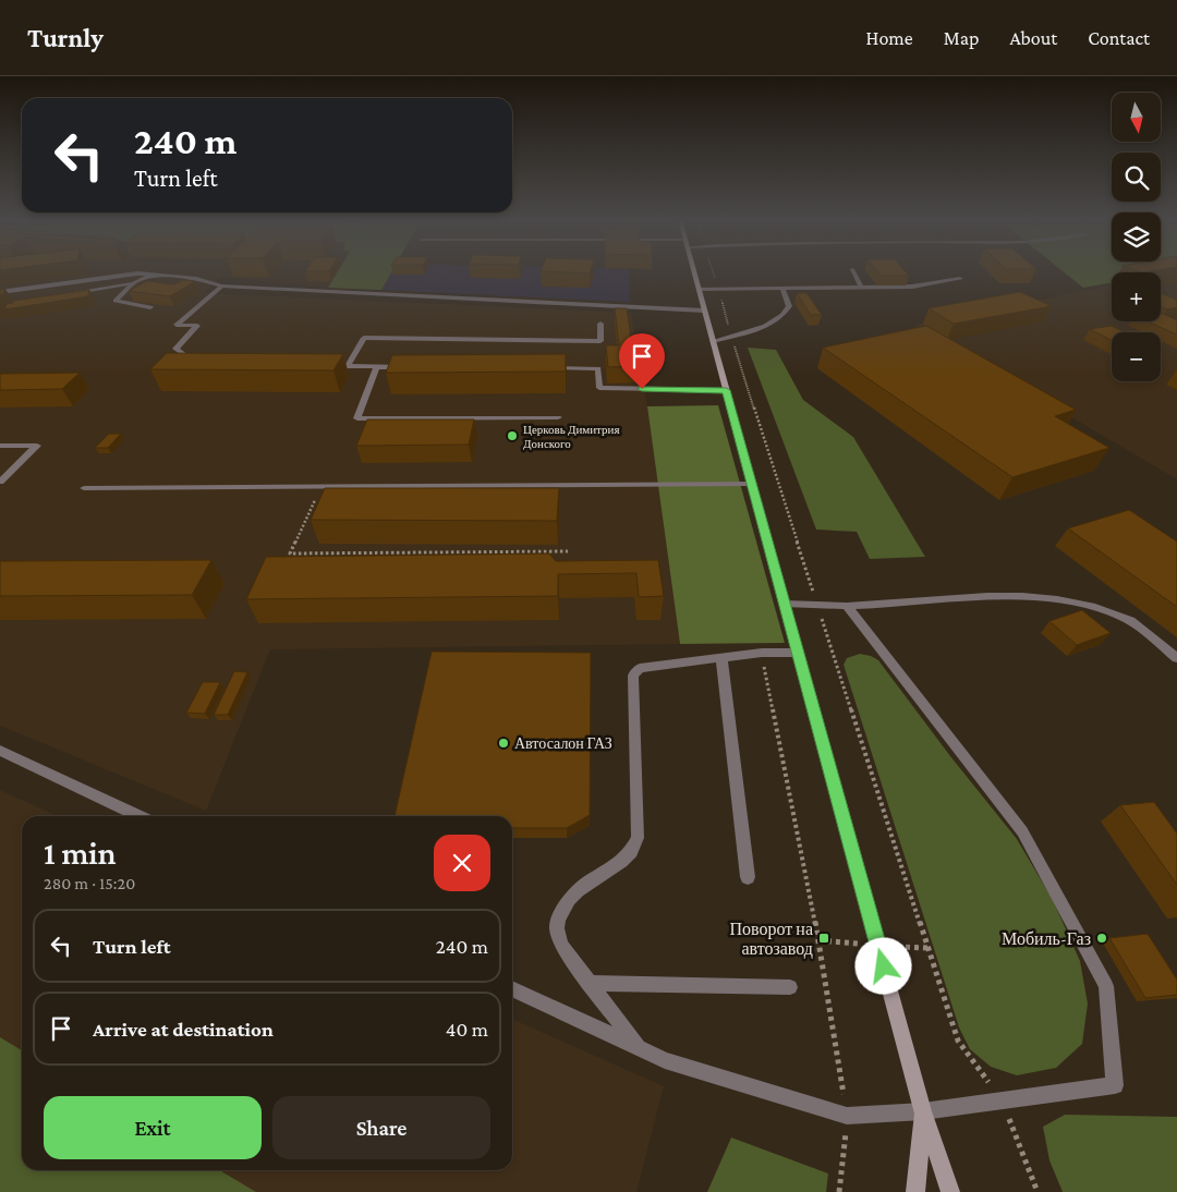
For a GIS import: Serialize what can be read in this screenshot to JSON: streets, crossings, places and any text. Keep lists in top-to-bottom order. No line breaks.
{"places":{"other":["Церковь Димитрия Донского","Автосалон ГАЗ","Мобиль-Газ"],"transit":["Поворот на автозавод"]},"north":"bottom","page":{"header":"Turnly","nav":["Home","Map","About","Contact"],"map_buttons":["+","−"],"turn":["240 m","Turn left"],"heading":["1 min","280 m · 15:20"],"list":[{"name":"Turn left","value":"240 m"},{"name":"Arrive at destination","value":"40 m"}],"buttons":["Exit","Share"]}}
